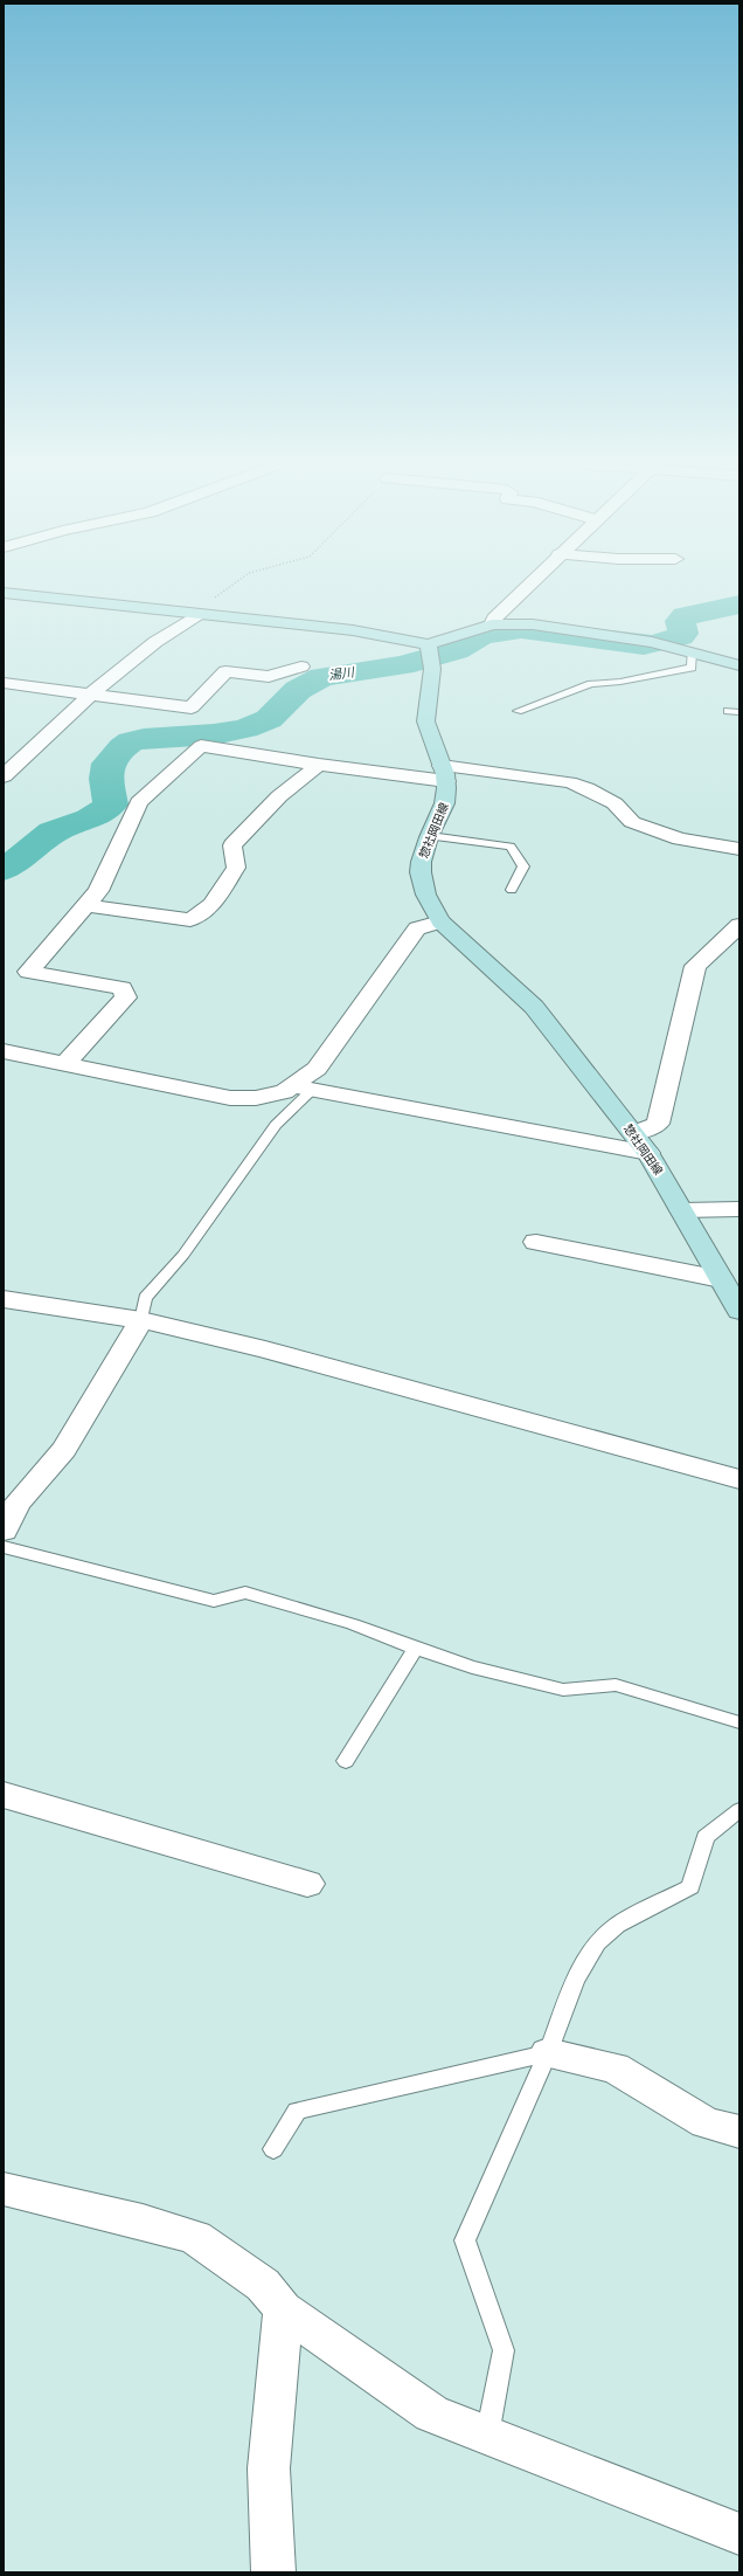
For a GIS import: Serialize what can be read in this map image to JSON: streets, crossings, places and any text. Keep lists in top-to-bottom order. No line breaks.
{"streets":{"main road":["惣社岡田線"]},"water":["湯川"]}
